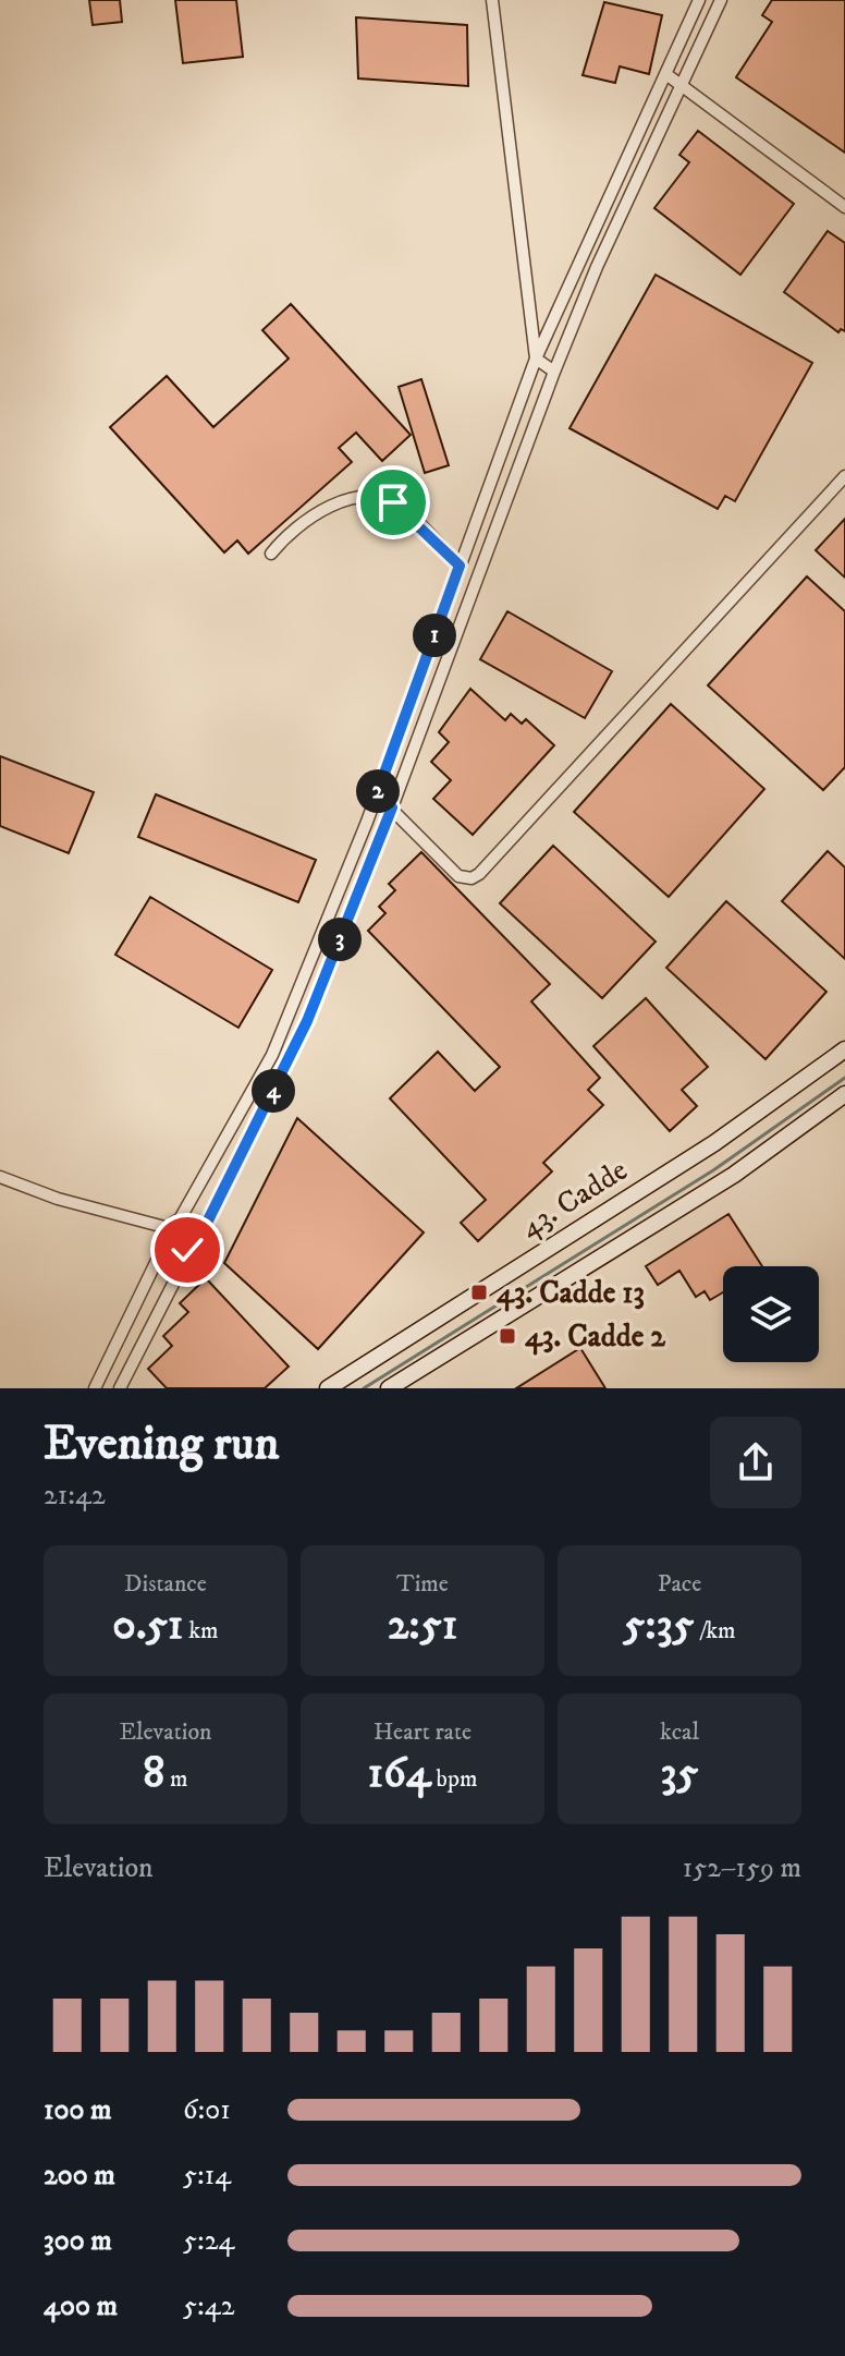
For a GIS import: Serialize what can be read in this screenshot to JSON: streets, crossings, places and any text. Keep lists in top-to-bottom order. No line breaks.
{"streets":{"main road":["43. Cadde"]},"places":{"transit":["43. Cadde 13","43. Cadde 2"]},"page":{"pins":["1","2","3","4"],"heading":["Evening run","21:42"],"stats":[["Distance","0.51 km"],["Time","2:51"],["Pace","5:35 /km"],["Elevation","8 m"],["Heart rate","164 bpm"],["kcal","35"]],"chart":["Elevation","152–159 m"],"list":[{"name":"100 m","note":"6:01"},{"name":"200 m","note":"5:14"},{"name":"300 m","note":"5:24"},{"name":"400 m","note":"5:42"}]}}
